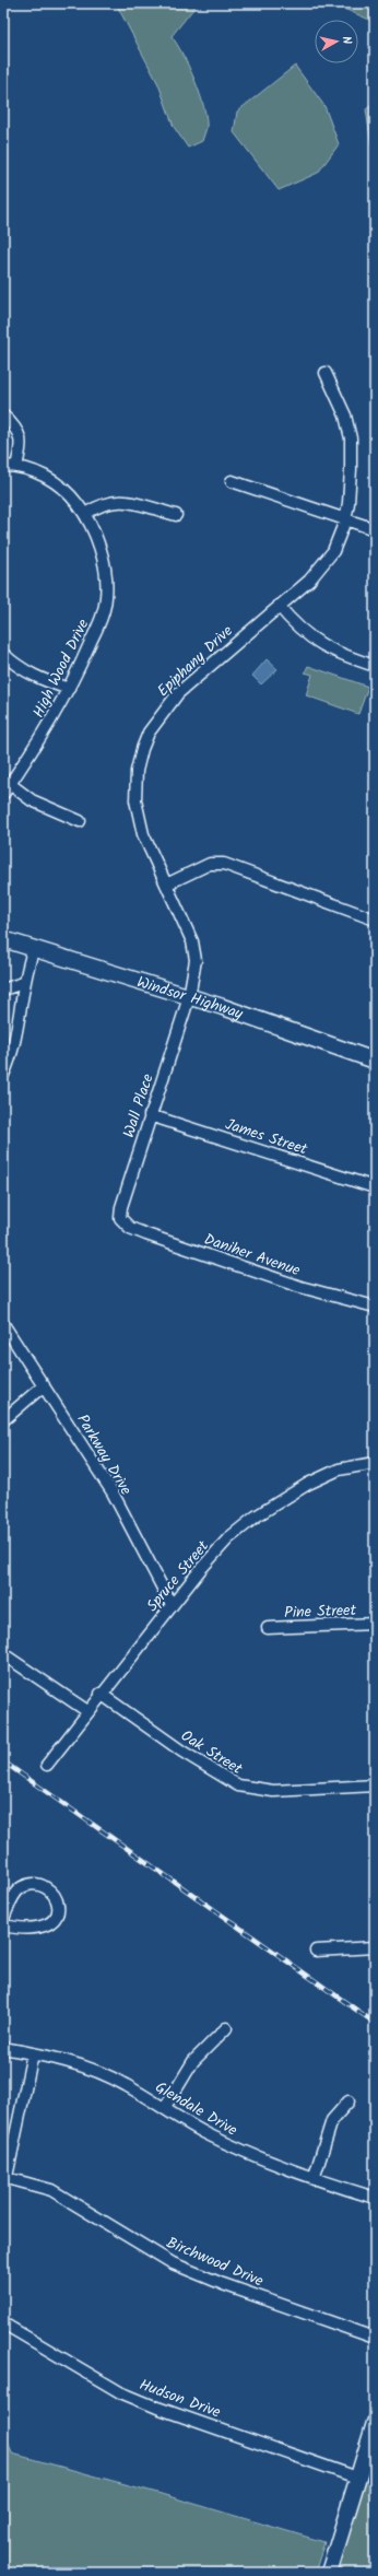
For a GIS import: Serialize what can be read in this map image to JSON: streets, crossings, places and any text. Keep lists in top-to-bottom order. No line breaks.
{"streets":{"main road":["Windsor Highway"],"street":["Epiphany Drive","High Wood Drive","Wall Place","James Street","Daniher Avenue","Parkway Drive","Spruce Street","Pine Street","Oak Street","Glendale Drive","Birchwood Drive","Hudson Drive"]},"crossings":[["Epiphany Drive","Windsor Highway"],["Epiphany Drive","Wall Place"],["Windsor Highway","Wall Place"],["Wall Place","James Street"],["Wall Place","Daniher Avenue"],["Parkway Drive","Spruce Street"],["Spruce Street","Oak Street"]],"north":"right"}
